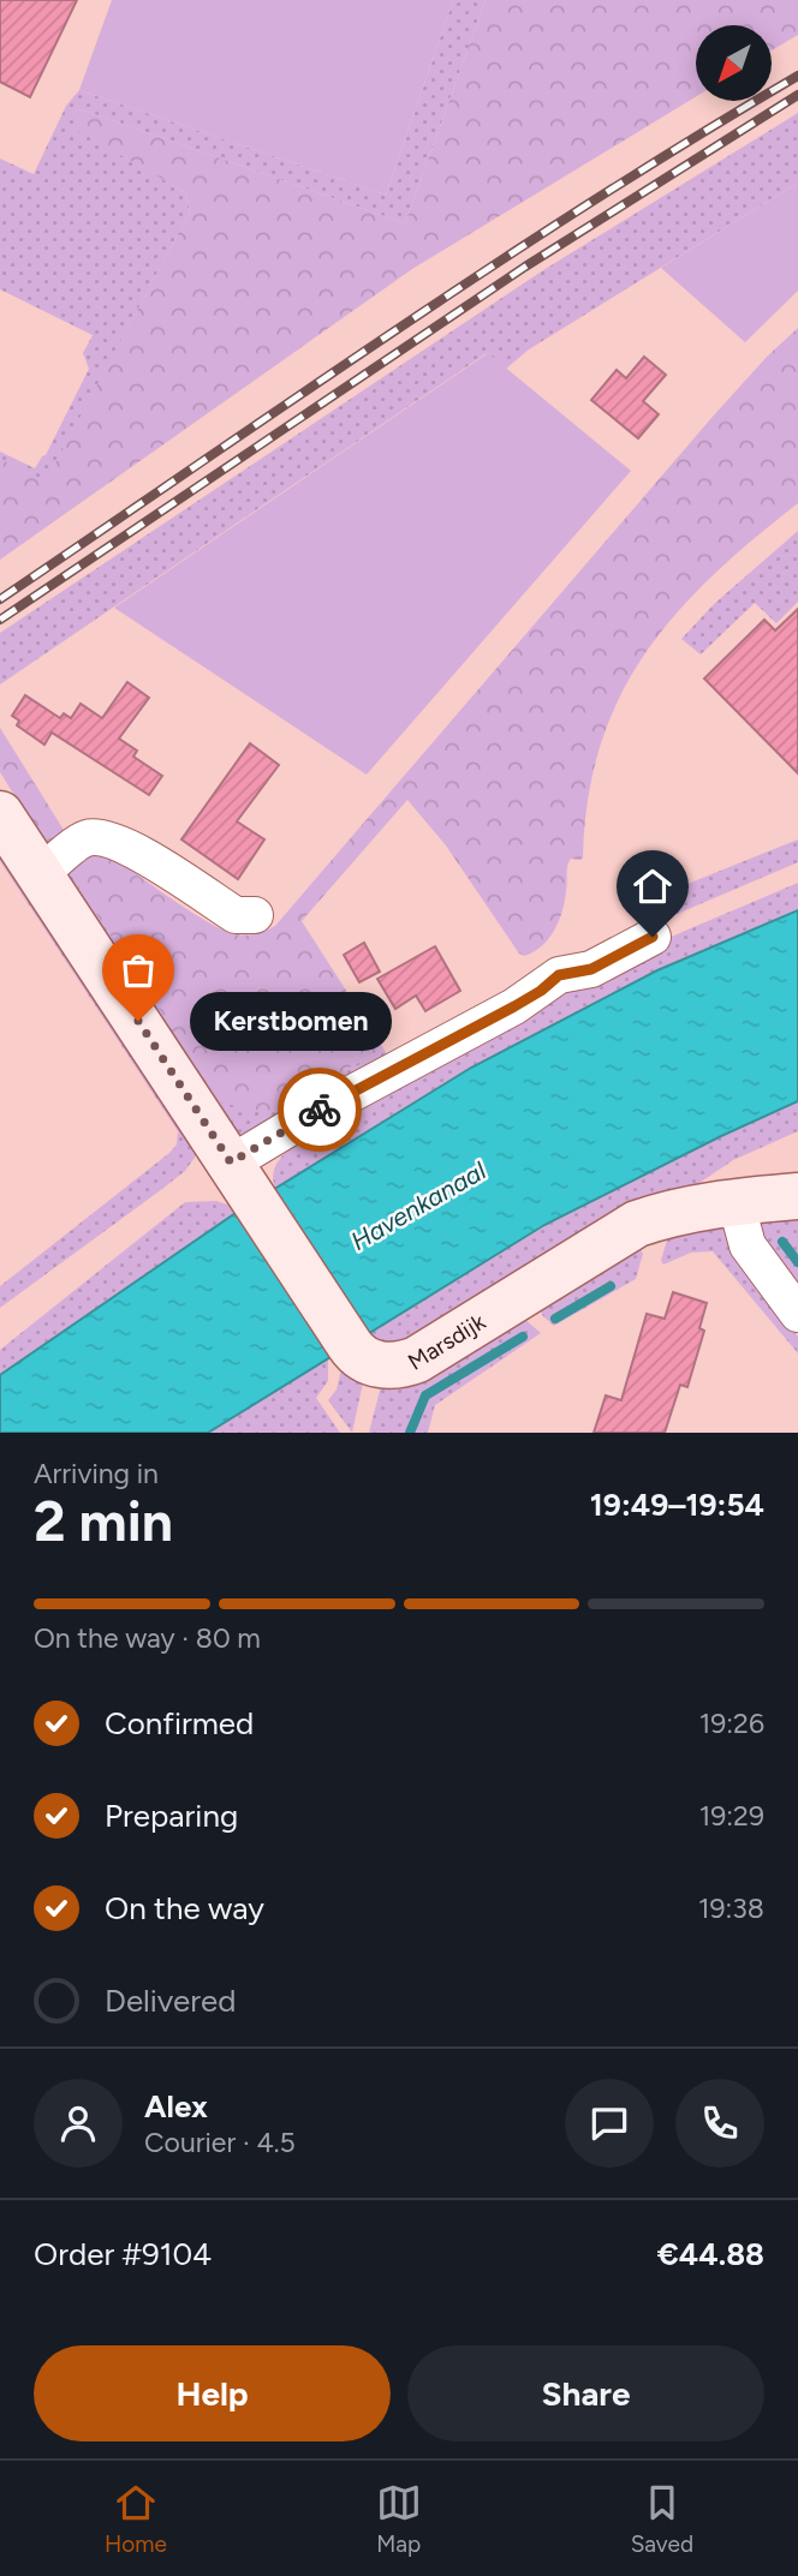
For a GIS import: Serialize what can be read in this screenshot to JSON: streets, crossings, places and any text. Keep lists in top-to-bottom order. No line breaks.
{"streets":{"street":["Marsdijk"]},"water":["Havenkanaal"],"places":["Kerstbomen"],"north":"bottom left","page":{"bubble":"Kerstbomen","heading":["2 min","Arriving in","19:49–19:54"],"panel":["Alex","Courier · 4.5","Order #9104","€44.88"],"bar":"On the way · 80 m","list":[["Confirmed","19:26"],["Preparing","19:29"],["On the way","19:38"],"Delivered"],"buttons":["Help","Share"],"tabs":["Home","Map","Saved"]}}
